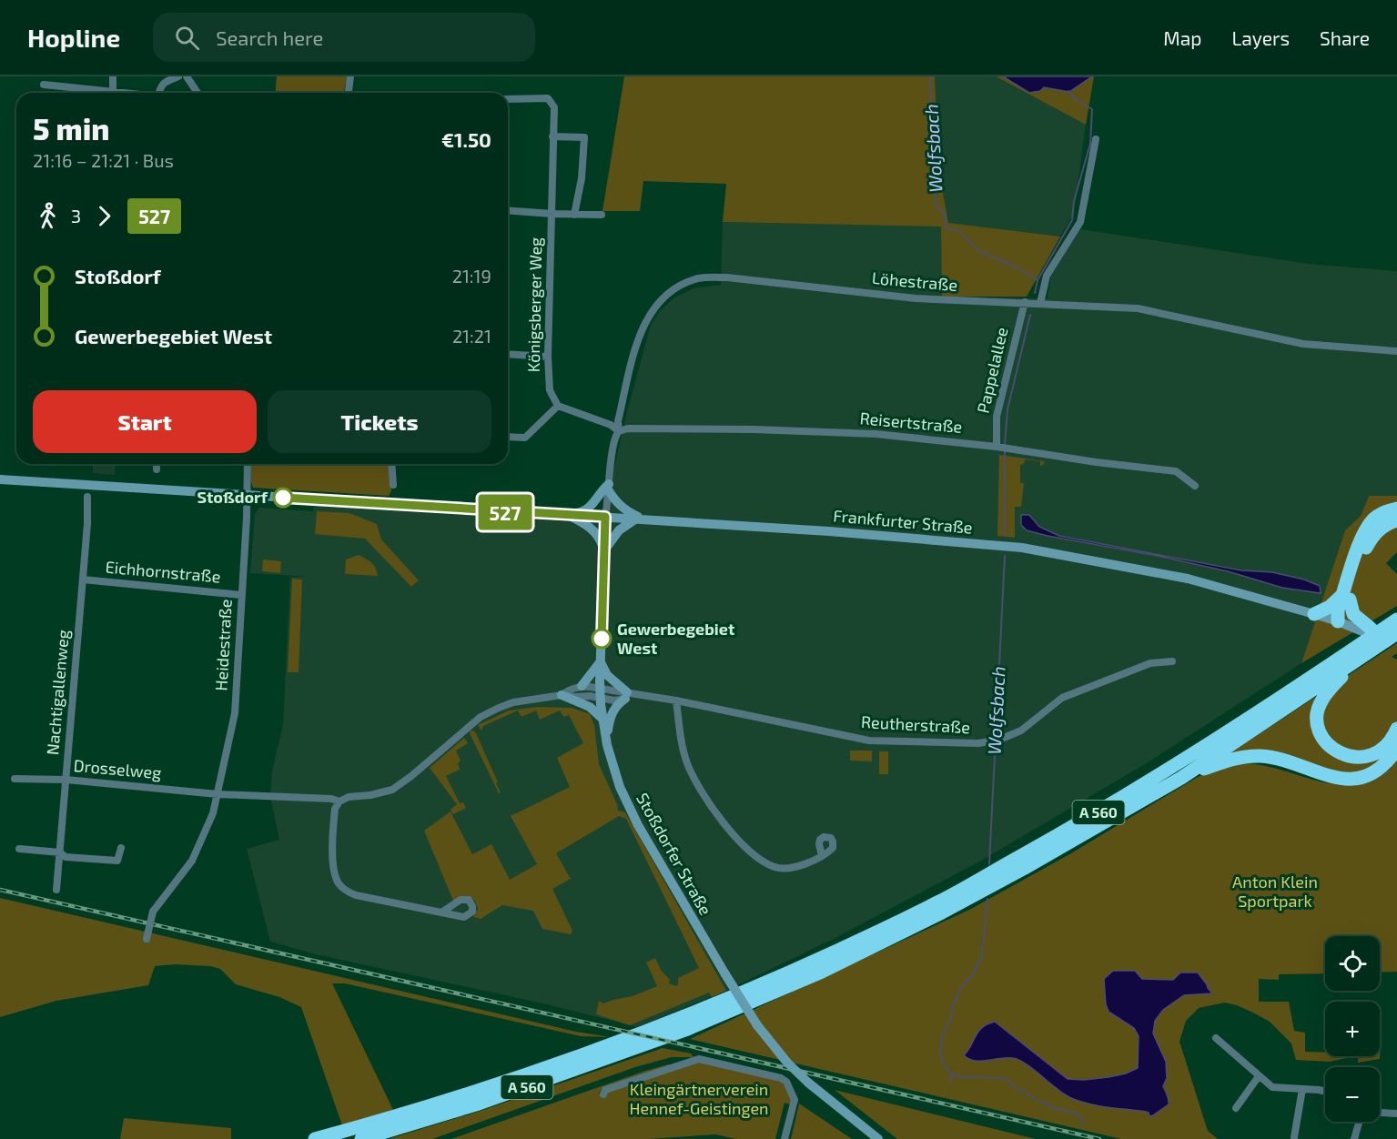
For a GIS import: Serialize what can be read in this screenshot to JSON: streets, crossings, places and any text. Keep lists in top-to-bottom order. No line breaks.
{"streets":{"highway":["A 560"],"main road":["Frankfurter Straße","Stoßdorfer Straße"],"street":["Löhestraße","Königsberger Weg","Pappelallee","Reisertstraße","Eichhornstraße","Heidestraße","Nachtigallenweg","Reutherstraße","Drosselweg"]},"crossings":[["Löhestraße","Pappelallee"],["Löhestraße","Reisertstraße"],["Löhestraße","Frankfurter Straße"],["Löhestraße","Stoßdorfer Straße"],["Pappelallee","Reisertstraße"],["Frankfurter Straße","Heidestraße"],["Frankfurter Straße","A 560"],["Frankfurter Straße","Stoßdorfer Straße"],["Eichhornstraße","Heidestraße"],["Eichhornstraße","Nachtigallenweg"],["Heidestraße","Drosselweg"],["Nachtigallenweg","Drosselweg"],["Reutherstraße","Stoßdorfer Straße"]],"water":["Wolfsbach"],"parks":["Anton Klein Sportpark","Kleingärtnerverein Hennef-Geistingen"],"places":["Stoßdorf","Gewerbegebiet West"],"lines":["bus line 527"],"page":{"header":"Hopline","search":"Search here","nav":["Map","Layers","Share"],"on_map":"527","heading":["5 min","21:16 – 21:21 · Bus","€1.50"],"legs":["3","527"],"list":[{"name":"Stoßdorf","value":"21:19"},{"name":"Gewerbegebiet West","value":"21:21"}],"buttons":["Start","Tickets"],"map_buttons":["+","−"]}}
